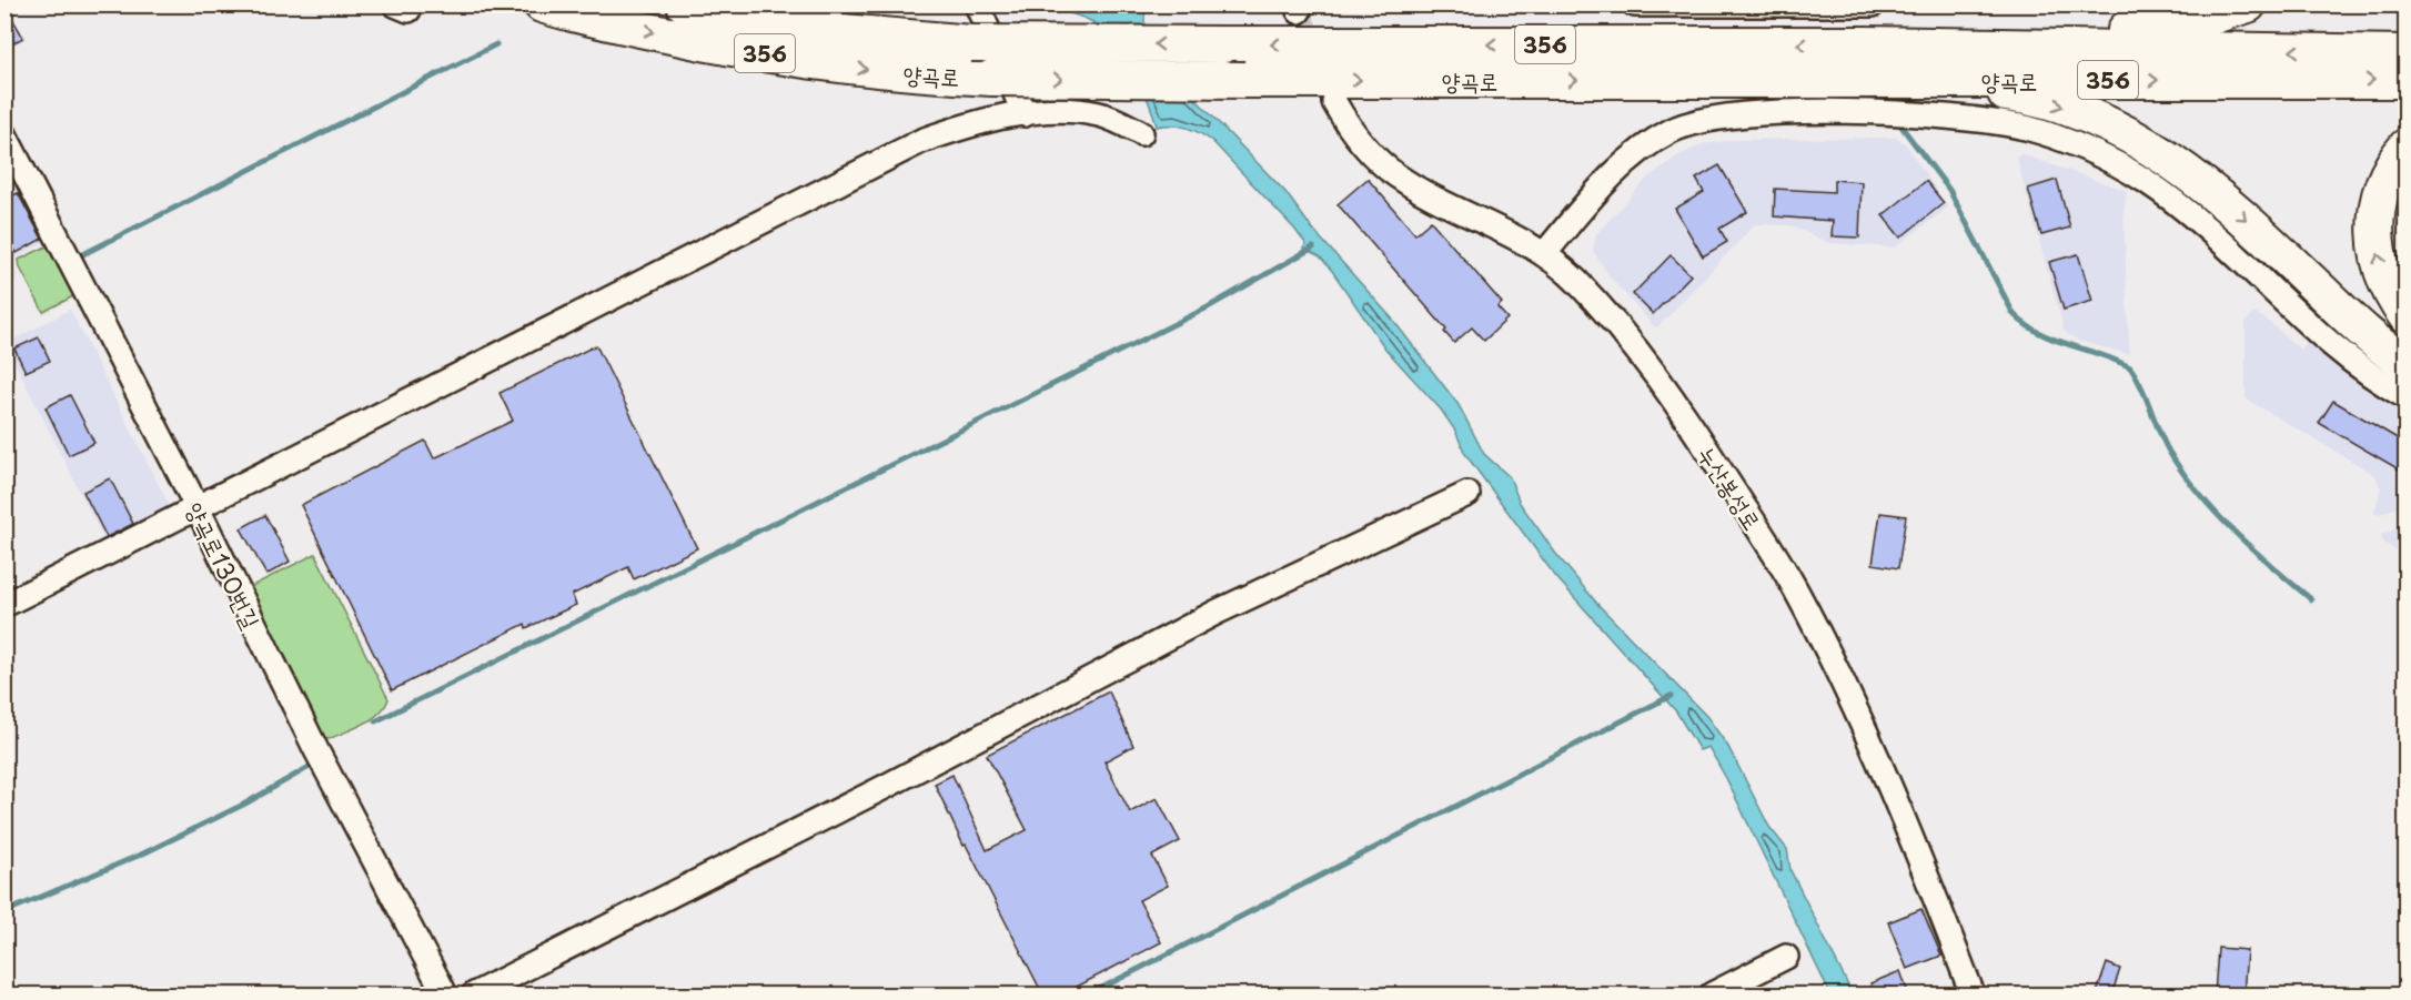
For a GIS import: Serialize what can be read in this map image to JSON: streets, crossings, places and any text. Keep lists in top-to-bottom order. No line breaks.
{"streets":{"highway":["356","양곡로"],"street":["누산봉성로","양곡로130번길"]}}
